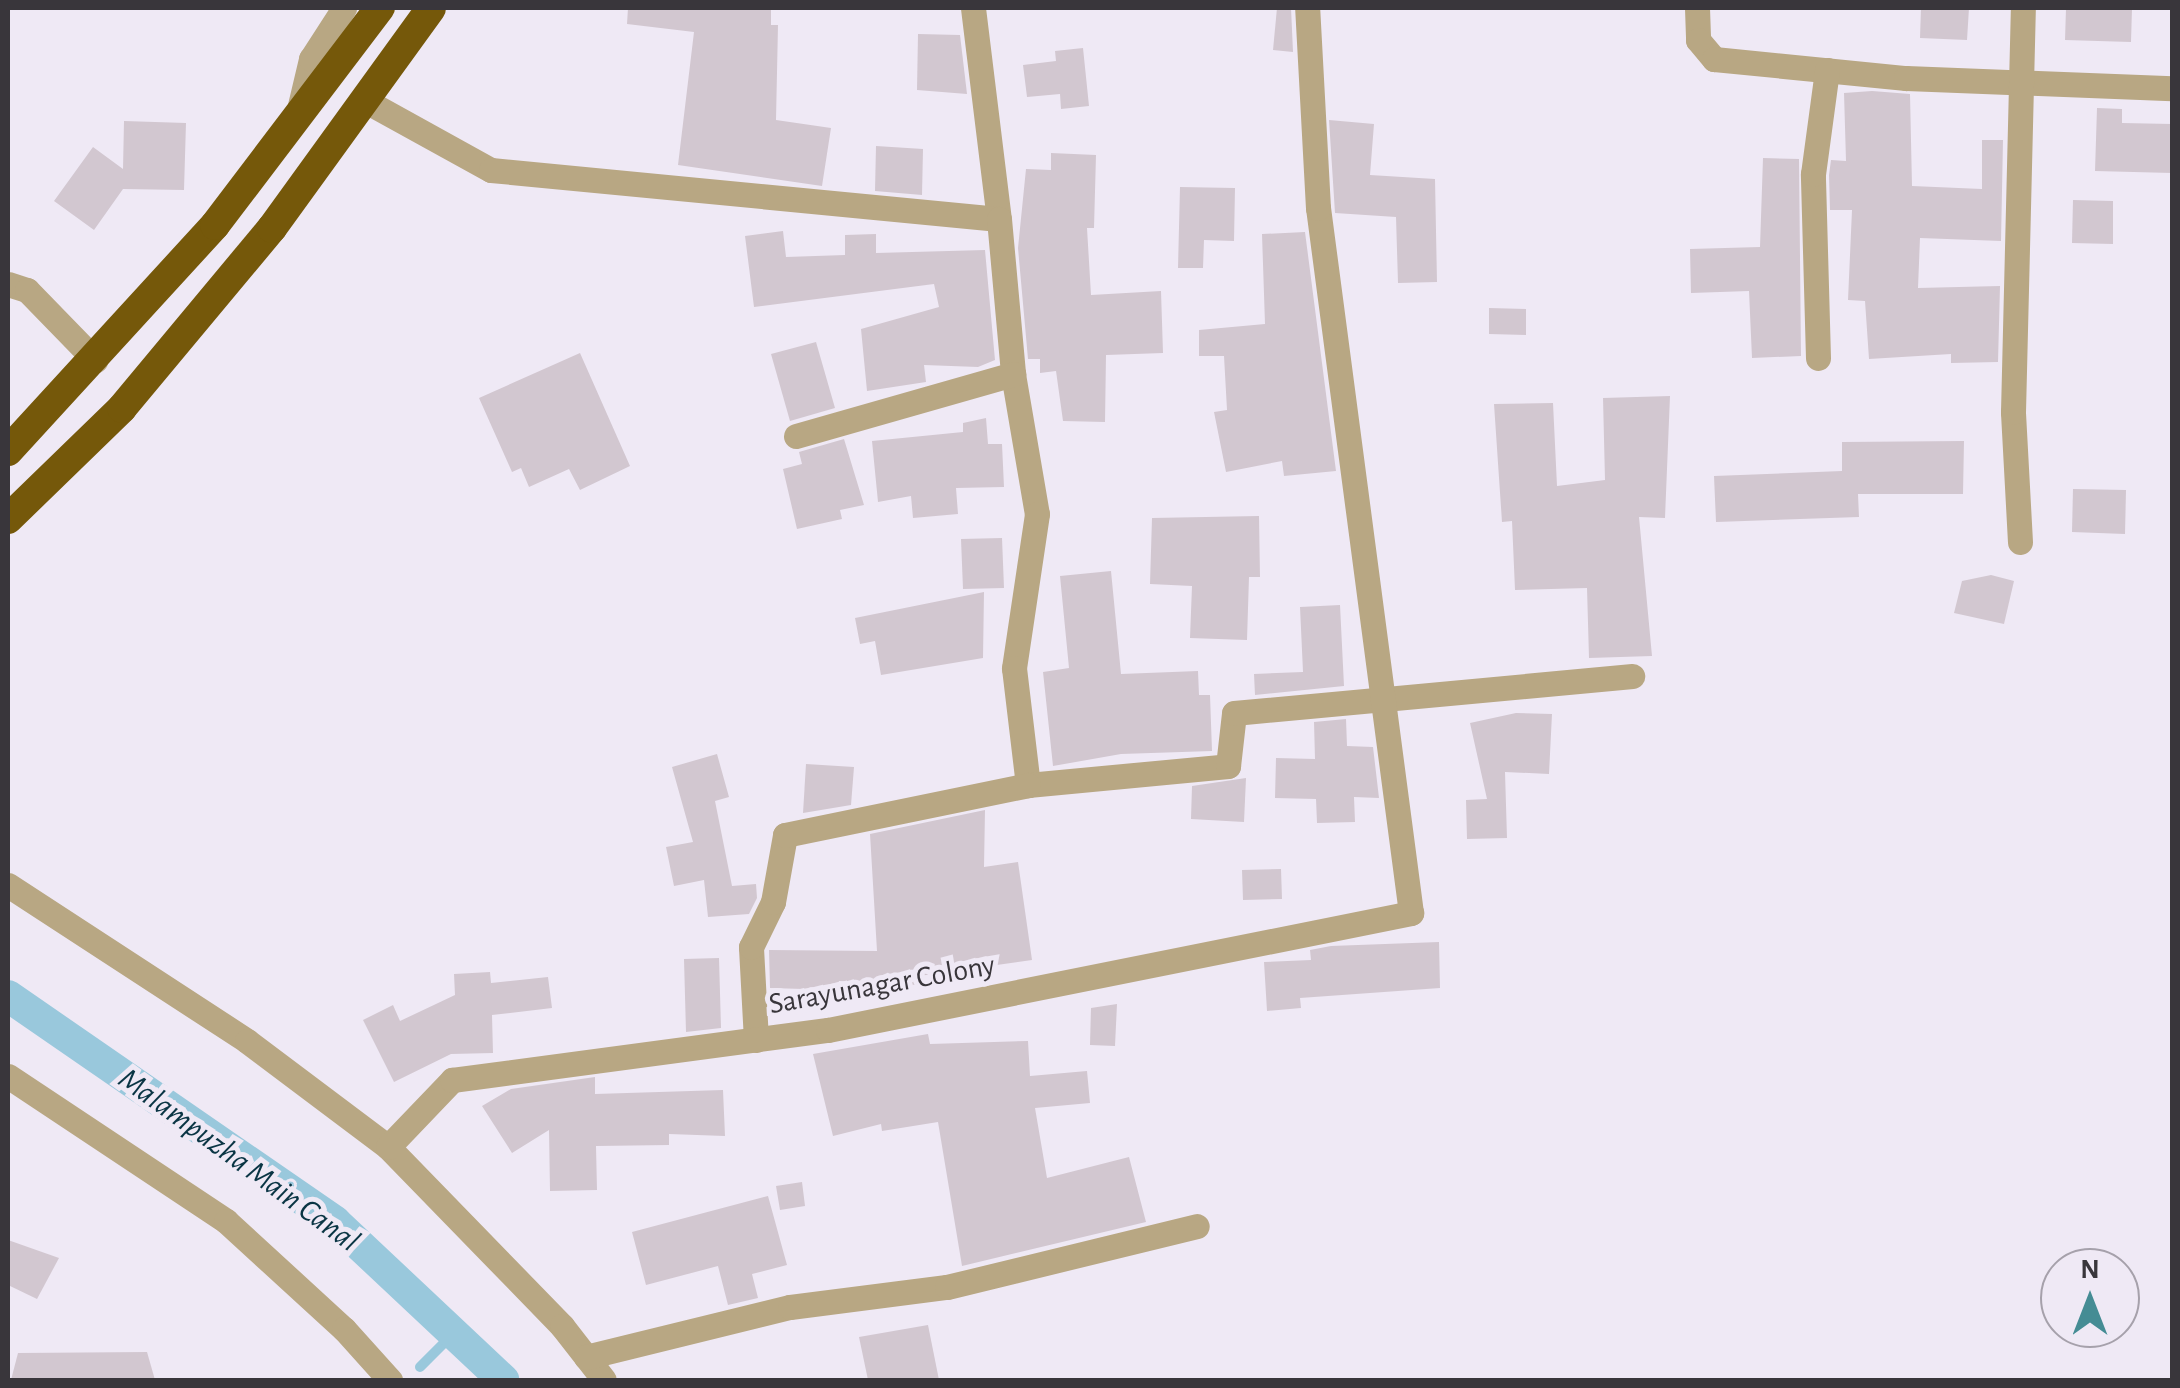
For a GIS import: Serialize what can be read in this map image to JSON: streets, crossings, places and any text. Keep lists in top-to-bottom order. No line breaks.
{"streets":{"street":["Sarayunagar Colony"]},"water":["Malampuzha Main Canal"],"north":"top"}
